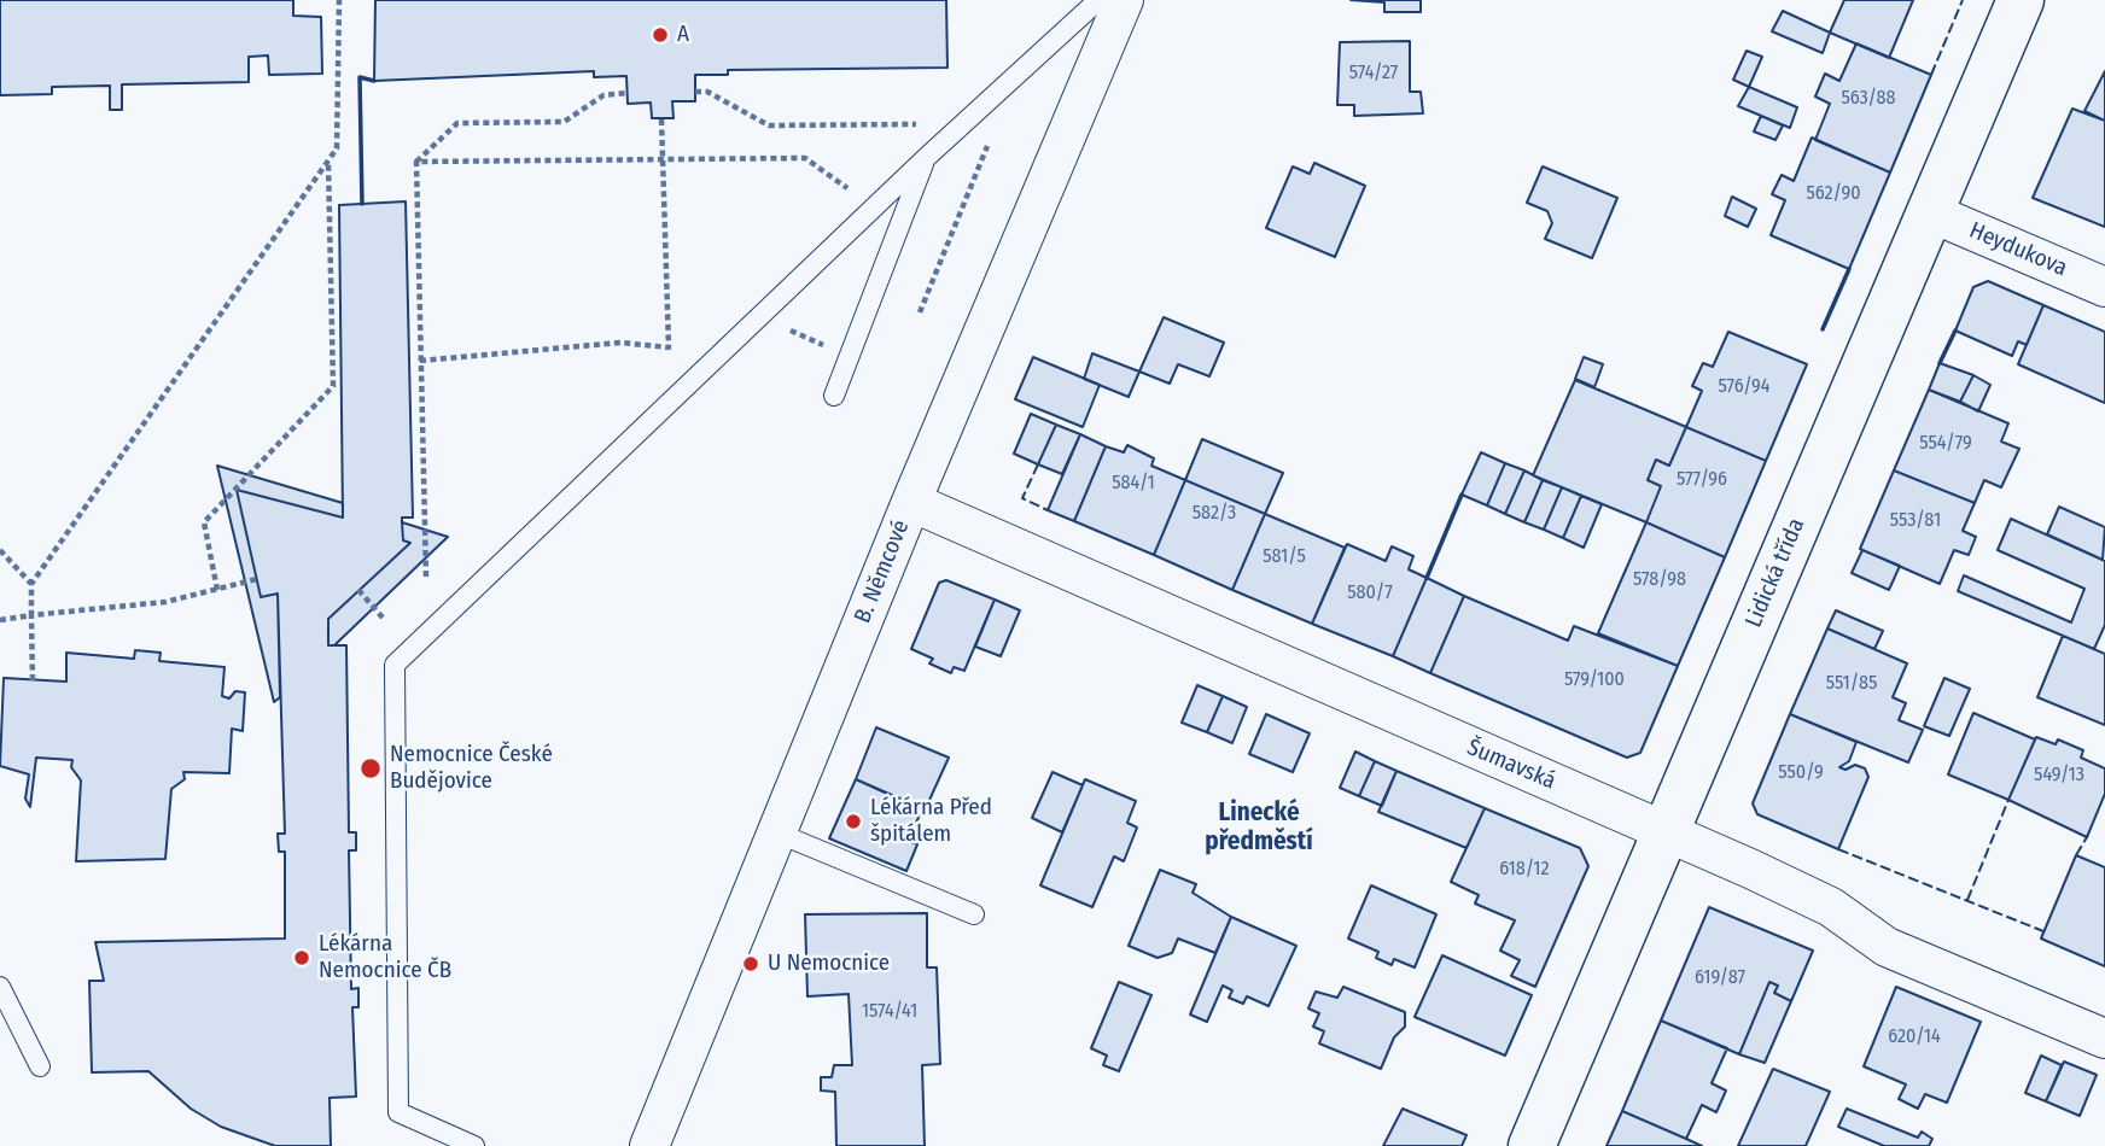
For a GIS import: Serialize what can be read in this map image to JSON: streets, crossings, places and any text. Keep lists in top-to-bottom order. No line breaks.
{"streets":{"street":["Heydukova","B. Němcové","Lidická třída","Šumavská"]},"crossings":[["Heydukova","Lidická třída"],["B. Němcové","Šumavská"],["Lidická třída","Šumavská"]],"districts":["Linecké předměstí"],"places":["A","Nemocnice České Budějovice","Lékárna Před špitálem","Lékárna Nemocnice ČB","U Nemocnice"],"house_numbers":["574/27","563/88","562/90","576/94","554/79","577/96","584/1","582/3","553/81","581/5","578/98","580/7","579/100","551/85","550/9","549/13","618/12","619/87","1574/41","620/14"]}
